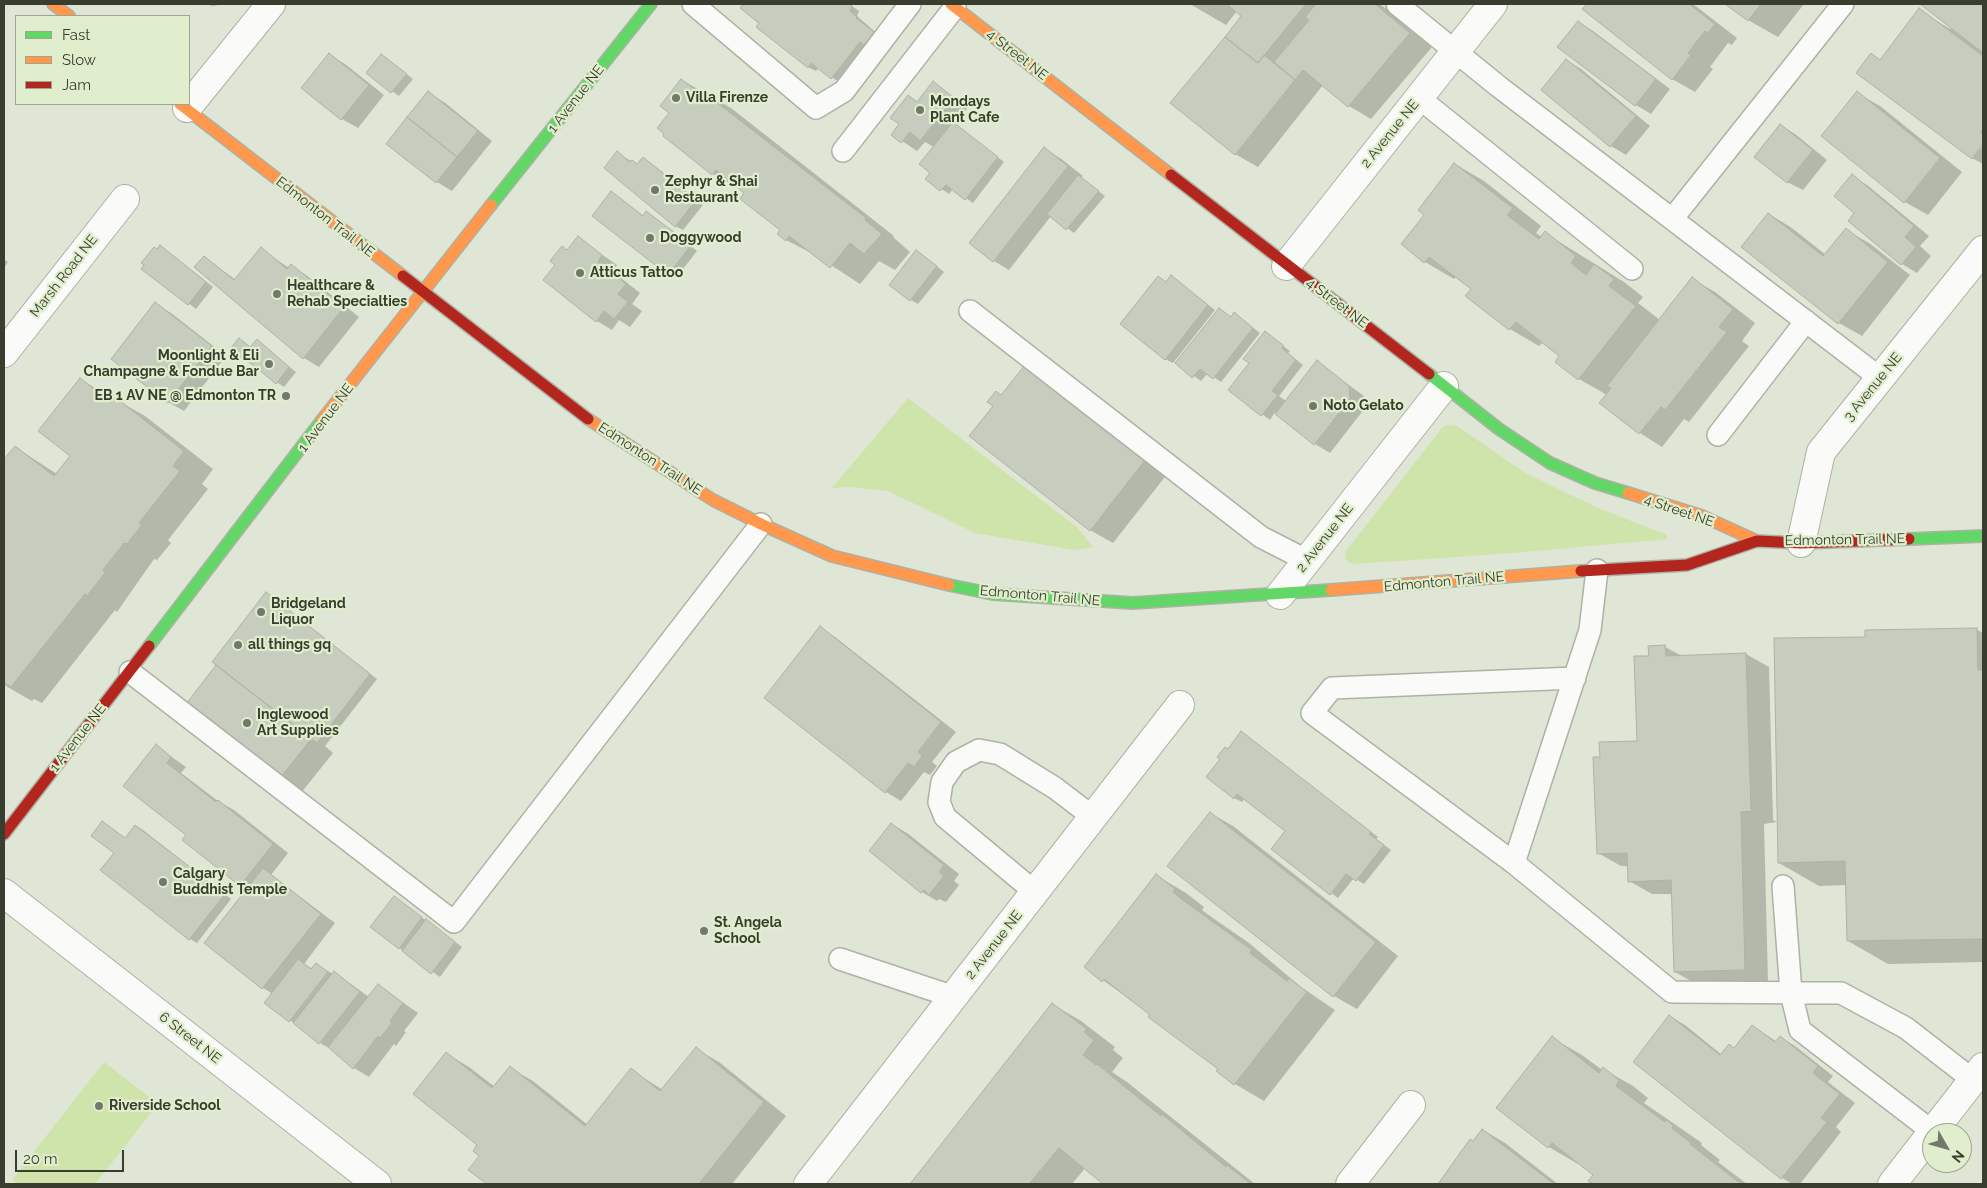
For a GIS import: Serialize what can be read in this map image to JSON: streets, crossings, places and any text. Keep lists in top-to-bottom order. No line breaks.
{"streets":{"main road":["4 Street NE","1 Avenue NE","Edmonton Trail NE"],"street":["2 Avenue NE","Marsh Road NE","3 Avenue NE","6 Street NE"]},"crossings":[["4 Street NE","2 Avenue NE"],["4 Street NE","Edmonton Trail NE"],["1 Avenue NE","Edmonton Trail NE"],["2 Avenue NE","Edmonton Trail NE"],["Edmonton Trail NE","3 Avenue NE"]],"places":["Villa Firenze","Mondays Plant Cafe","Zephyr & Shai Restaurant","Doggywood","Atticus Tattoo","Healthcare & Rehab Specialties","Moonlight & Eli Champagne & Fondue Bar","EB 1 AV NE @ Edmonton TR","Noto Gelato","Bridgeland Liquor","all things gq","Inglewood Art Supplies","Calgary Buddhist Temple","St. Angela School","Riverside School"],"legend":["Fast","Slow","Jam"],"scale_bar":"20 m","north":"bottom right"}
